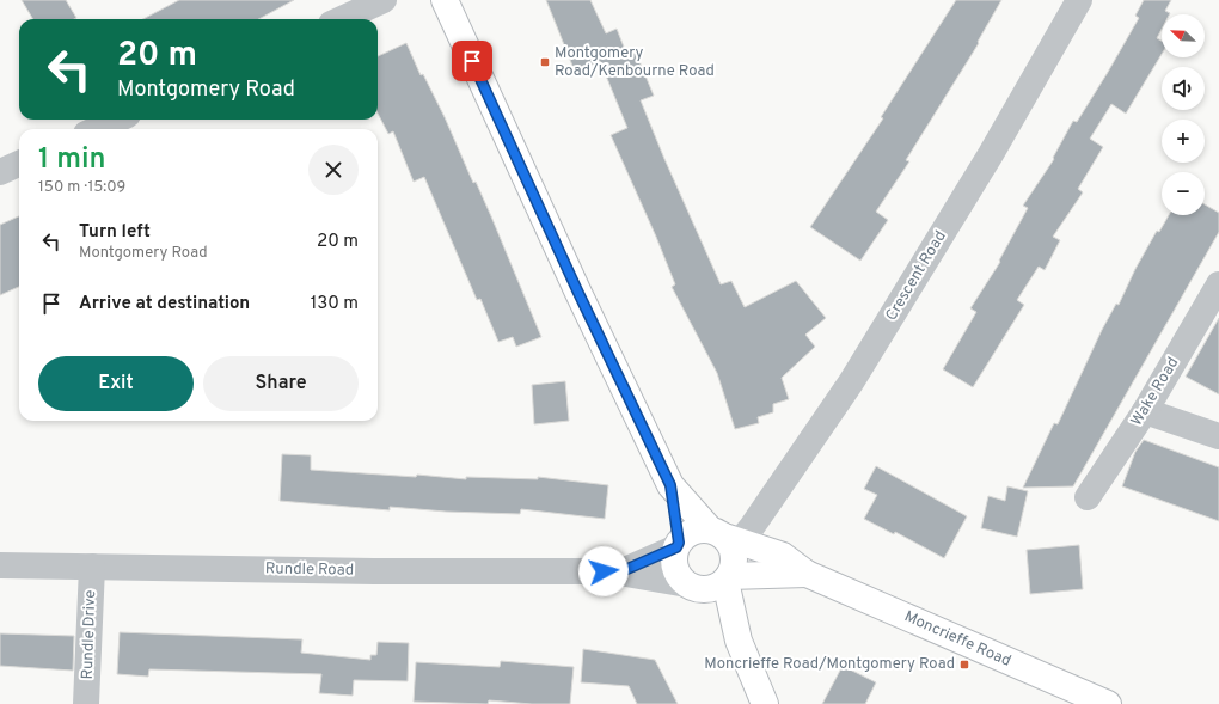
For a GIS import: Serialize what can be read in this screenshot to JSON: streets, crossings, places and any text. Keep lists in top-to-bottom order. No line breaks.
{"streets":{"street":["Crescent Road","Wake Road","Rundle Road","Rundle Drive","Moncrieffe Road"]},"crossings":[["Crescent Road","Rundle Road"],["Crescent Road","Moncrieffe Road"],["Rundle Road","Rundle Drive"],["Rundle Road","Moncrieffe Road"]],"places":{"transit":["Montgomery Road/Kenbourne Road","Moncrieffe Road/Montgomery Road"]},"north":"top left","page":{"map_buttons":["+","−"],"turn":["20 m","Montgomery Road"],"heading":["1 min","150 m · 15:09"],"list":[{"name":"Turn left","note":"Montgomery Road","value":"20 m"},{"name":"Arrive at destination","value":"130 m"}],"buttons":["Exit","Share"]}}
